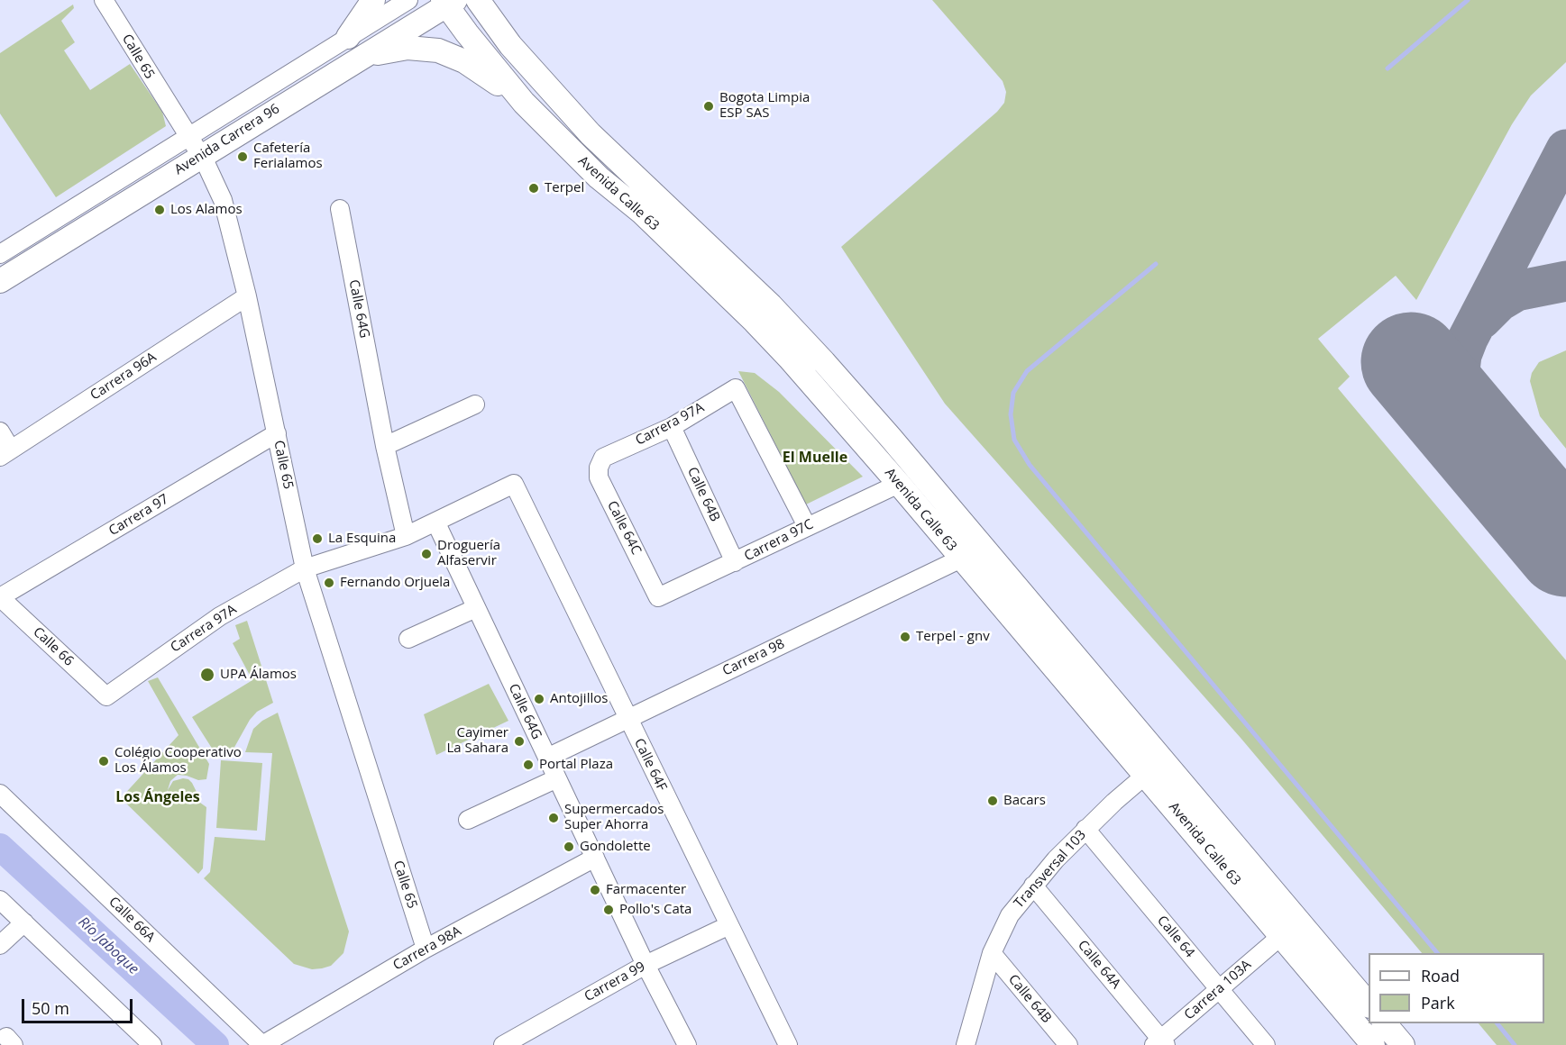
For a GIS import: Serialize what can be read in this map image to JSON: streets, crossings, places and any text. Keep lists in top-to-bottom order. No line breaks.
{"streets":{"main road":["Avenida Carrera 96","Avenida Calle 63"],"street":["Calle 65","Calle 64G","Carrera 96A","Carrera 97A","Calle 64B","Carrera 97","Calle 64C","Carrera 97C","Calle 66","Carrera 98","Calle 64F","Transversal 103","Calle 66A","Calle 64","Carrera 98A","Calle 64A","Carrera 99","Carrera 103A"]},"crossings":[["Calle 65","Avenida Carrera 96"],["Calle 65","Carrera 96A"],["Calle 65","Carrera 97A"],["Calle 65","Carrera 97"],["Calle 65","Carrera 98A"],["Avenida Carrera 96","Avenida Calle 63"],["Avenida Calle 63","Carrera 97C"],["Avenida Calle 63","Carrera 98"],["Avenida Calle 63","Transversal 103"],["Avenida Calle 63","Carrera 103A"],["Calle 64G","Carrera 97A"],["Calle 64G","Carrera 98"],["Calle 64G","Carrera 98A"],["Calle 64G","Carrera 99"],["Carrera 97A","Calle 64B"],["Carrera 97A","Calle 64C"],["Carrera 97A","Carrera 97C"],["Carrera 97A","Calle 66"],["Carrera 97A","Calle 64F"],["Calle 64B","Carrera 97C"],["Calle 64B","Transversal 103"],["Carrera 97","Calle 66"],["Calle 64C","Carrera 97C"],["Carrera 98","Calle 64F"],["Calle 64F","Carrera 99"],["Transversal 103","Calle 64"],["Transversal 103","Calle 64A"],["Calle 66A","Carrera 98A"],["Calle 64","Carrera 103A"],["Calle 64A","Carrera 103A"]],"districts":["El Muelle","Los Ángeles"],"water":["Río Jaboque"],"places":["Bogota Limpia ESP SAS","Cafetería Ferialamos","Terpel","Los Alamos","La Esquina","Droguería Alfaservir","Fernando Orjuela","Terpel - gnv","UPA Álamos","Antojillos","Cayimer La Sahara","Colégio Cooperativo Los Álamos","Portal Plaza","Bacars","Supermercados Super Ahorra","Gondolette","Farmacenter","Pollo's Cata"],"legend":["Road","Park"],"scale_bar":"50 m"}
